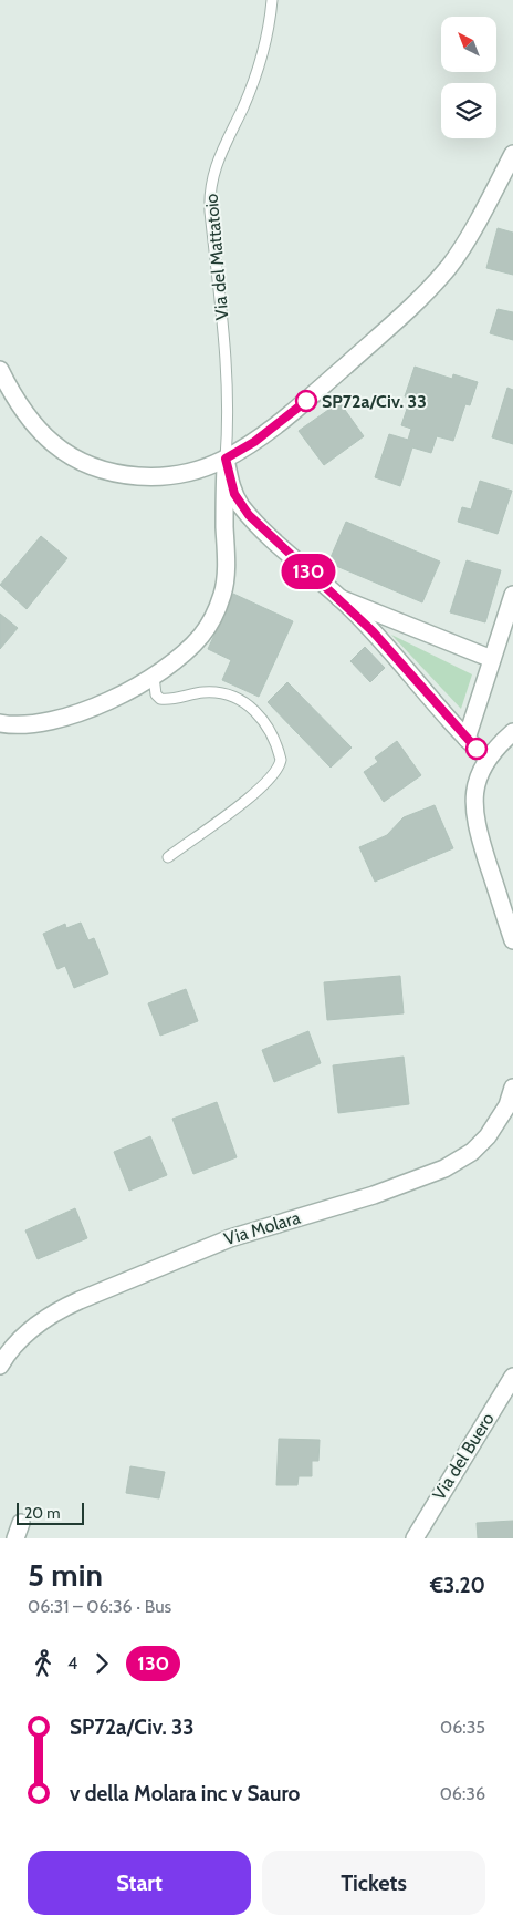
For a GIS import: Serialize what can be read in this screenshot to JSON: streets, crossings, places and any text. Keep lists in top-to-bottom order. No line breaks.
{"streets":{"street":["Via Molara","Via del Buero"],"lane":["Via del Mattatoio"]},"places":["SP72a/Civ. 33"],"lines":["bus line 130"],"scale_bar":"20 m","north":"top left","page":{"on_map":"130","scale":"20 m","heading":["5 min","06:31 – 06:36 · Bus","€3.20"],"legs":["4","130"],"list":[{"name":"SP72a/Civ. 33","value":"06:35"},{"name":"v della Molara inc v Sauro","value":"06:36"}],"buttons":["Start","Tickets"]}}
